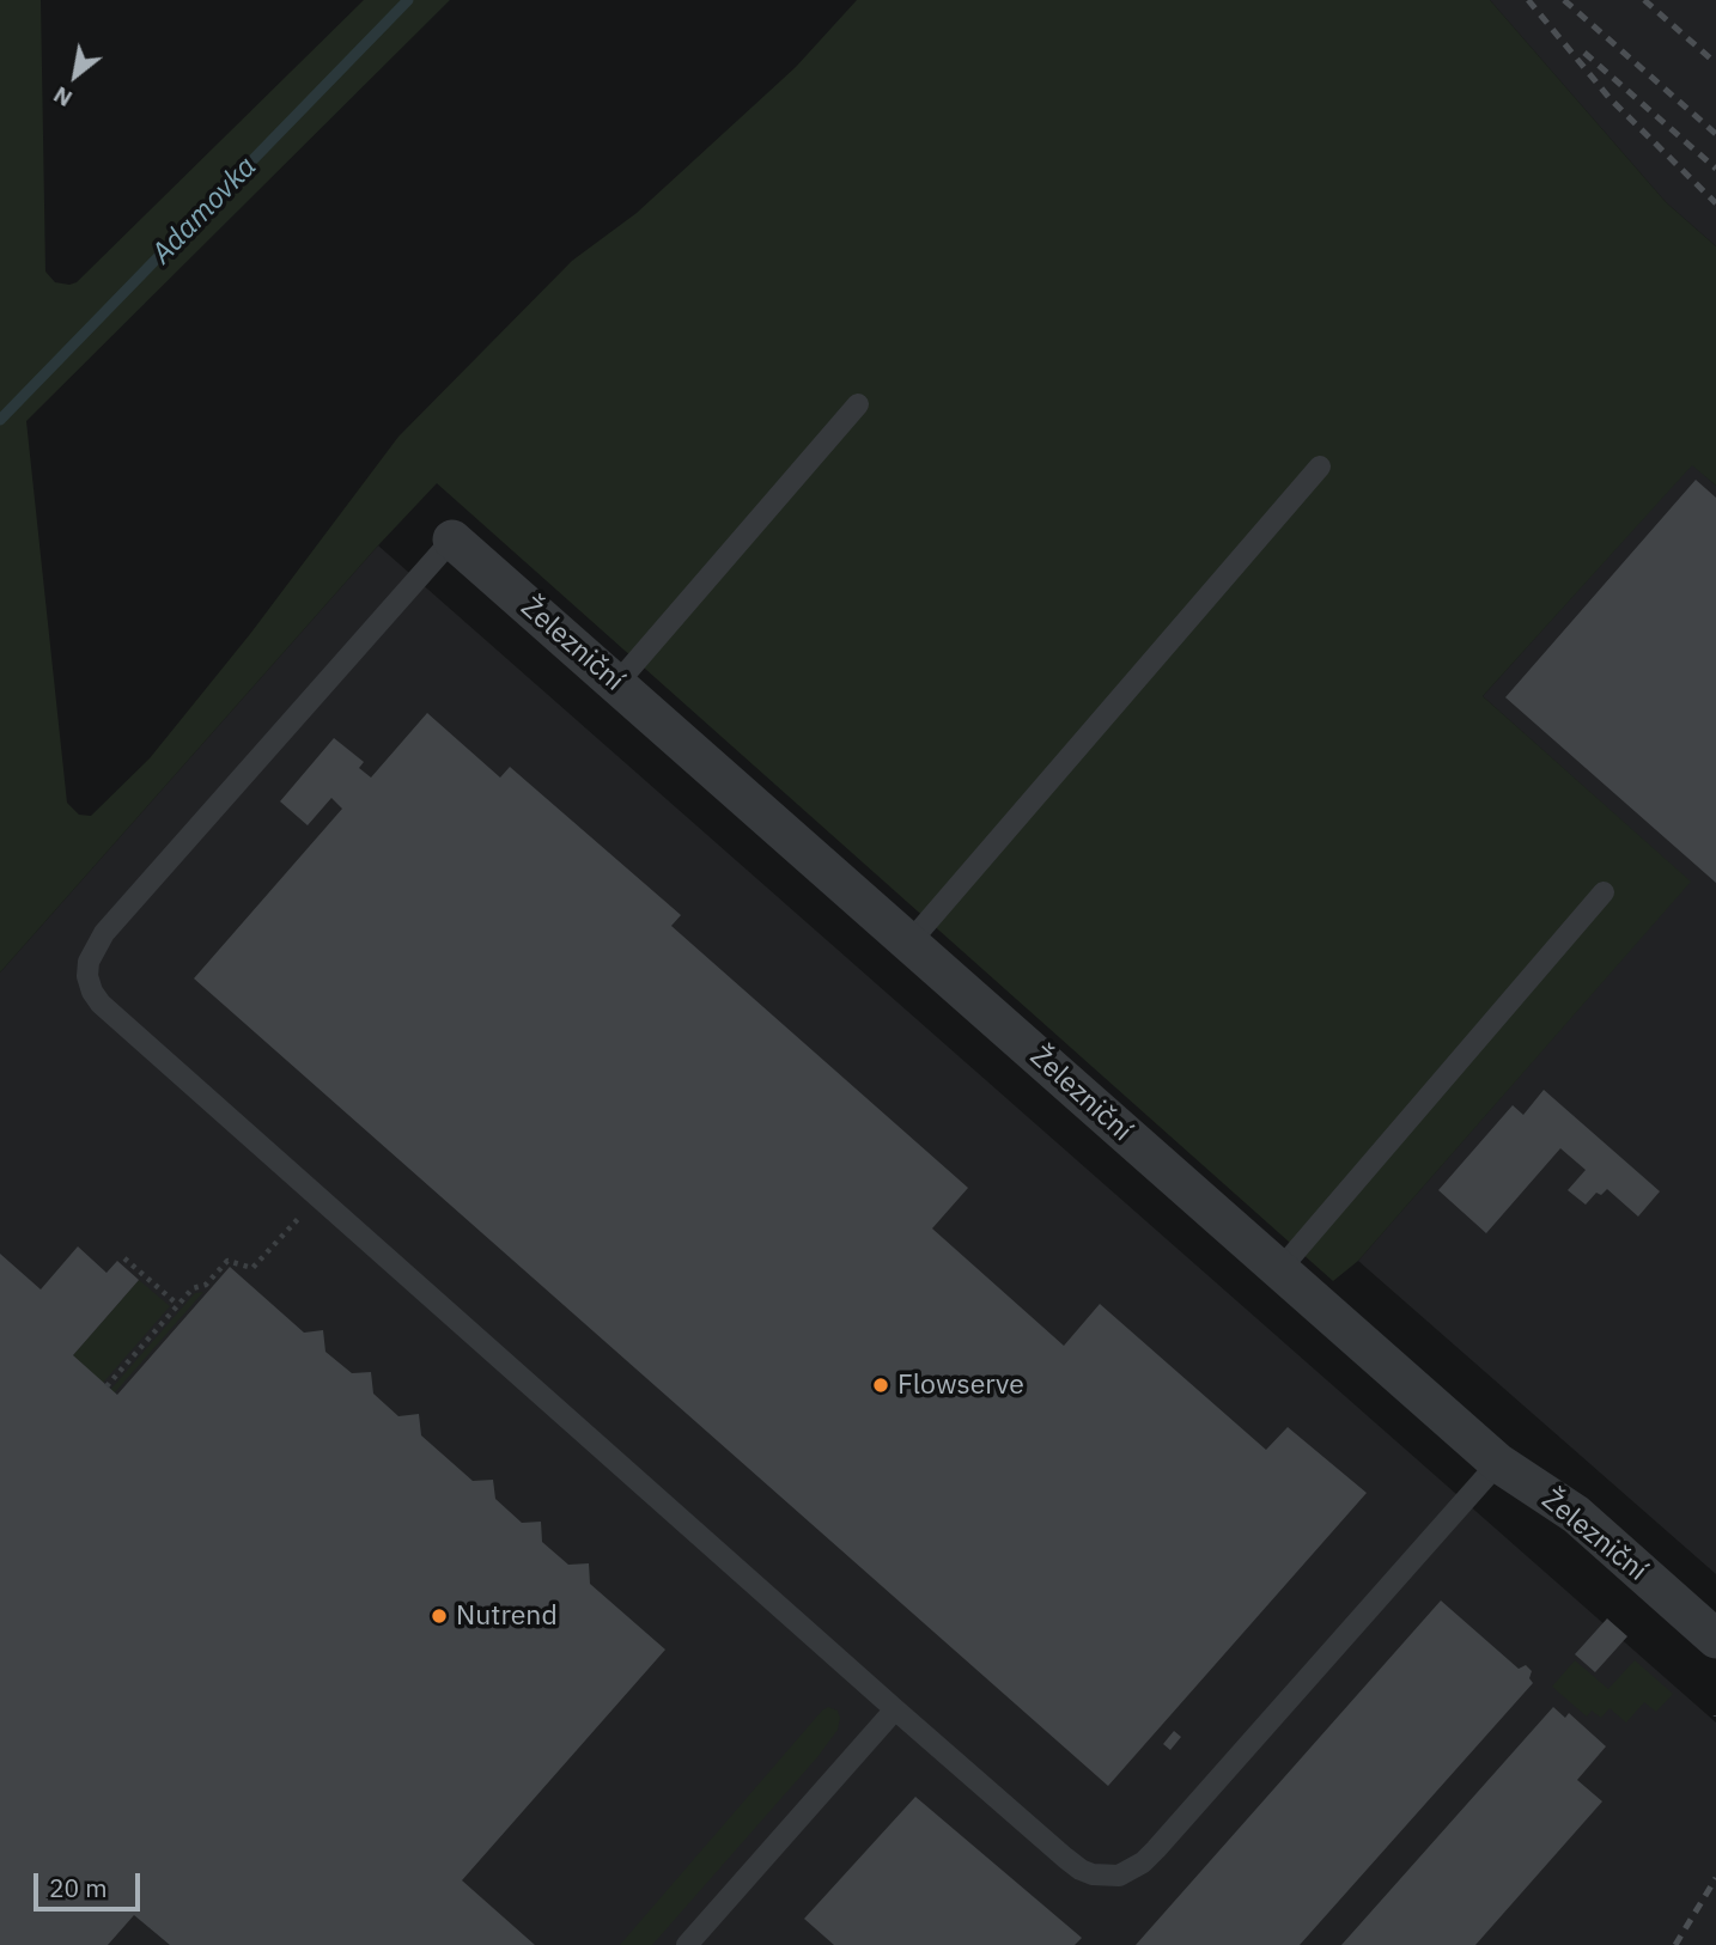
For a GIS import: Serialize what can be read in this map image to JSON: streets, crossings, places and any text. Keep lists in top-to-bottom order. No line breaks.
{"streets":{"street":["Železniční"]},"water":["Adamovka"],"places":["Flowserve","Nutrend"],"scale_bar":"20 m","north":"bottom left"}
